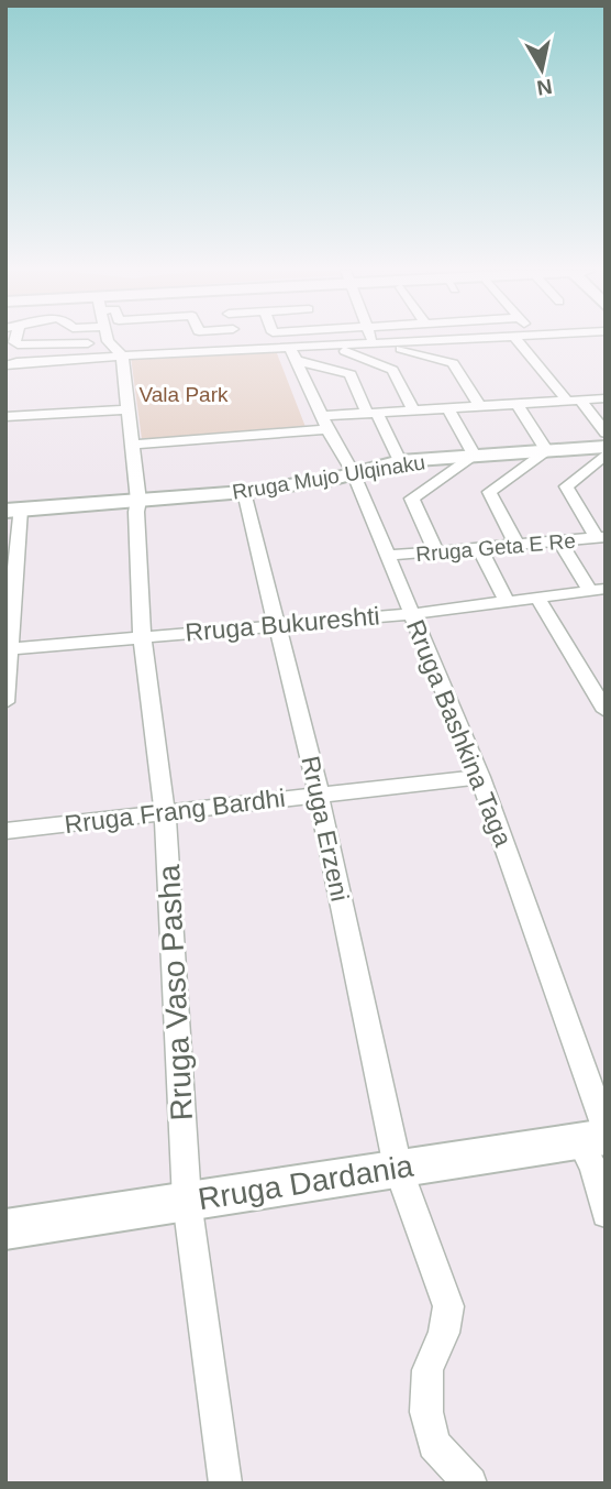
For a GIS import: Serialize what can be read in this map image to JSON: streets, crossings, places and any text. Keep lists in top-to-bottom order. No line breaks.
{"streets":{"street":["Rruga Mujo Ulqinaku","Rruga Geta E Re","Rruga Bukureshti","Rruga Bashkina Taga","Rruga Frang Bardhi","Rruga Erzeni","Rruga Vaso Pasha","Rruga Dardania"]},"crossings":[["Rruga Mujo Ulqinaku","Rruga Bashkina Taga"],["Rruga Mujo Ulqinaku","Rruga Erzeni"],["Rruga Mujo Ulqinaku","Rruga Vaso Pasha"],["Rruga Geta E Re","Rruga Bashkina Taga"],["Rruga Bukureshti","Rruga Bashkina Taga"],["Rruga Bukureshti","Rruga Erzeni"],["Rruga Bukureshti","Rruga Vaso Pasha"],["Rruga Bashkina Taga","Rruga Frang Bardhi"],["Rruga Bashkina Taga","Rruga Dardania"],["Rruga Frang Bardhi","Rruga Erzeni"],["Rruga Frang Bardhi","Rruga Vaso Pasha"],["Rruga Erzeni","Rruga Dardania"],["Rruga Vaso Pasha","Rruga Dardania"]],"parks":["Vala Park"],"north":"bottom"}
